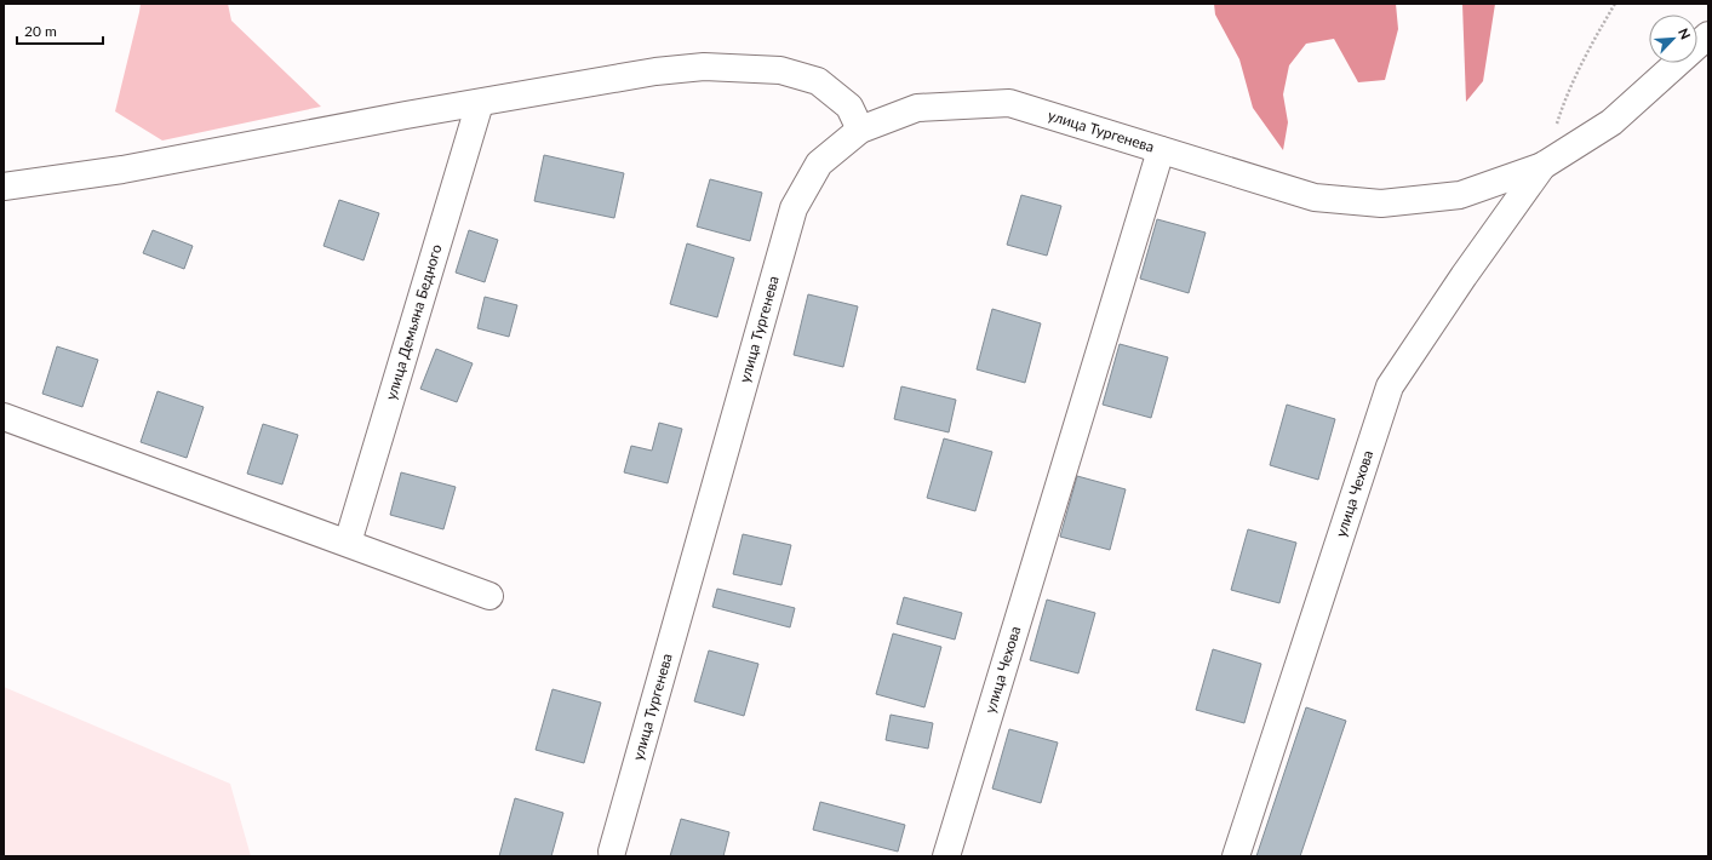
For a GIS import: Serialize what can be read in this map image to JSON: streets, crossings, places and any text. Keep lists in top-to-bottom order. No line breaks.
{"streets":{"street":["улица Тургенева","улица Демьяна Бедного","улица Чехова"]},"crossings":[["улица Тургенева","улица Чехова"]],"scale_bar":"20 m","north":"top right"}
